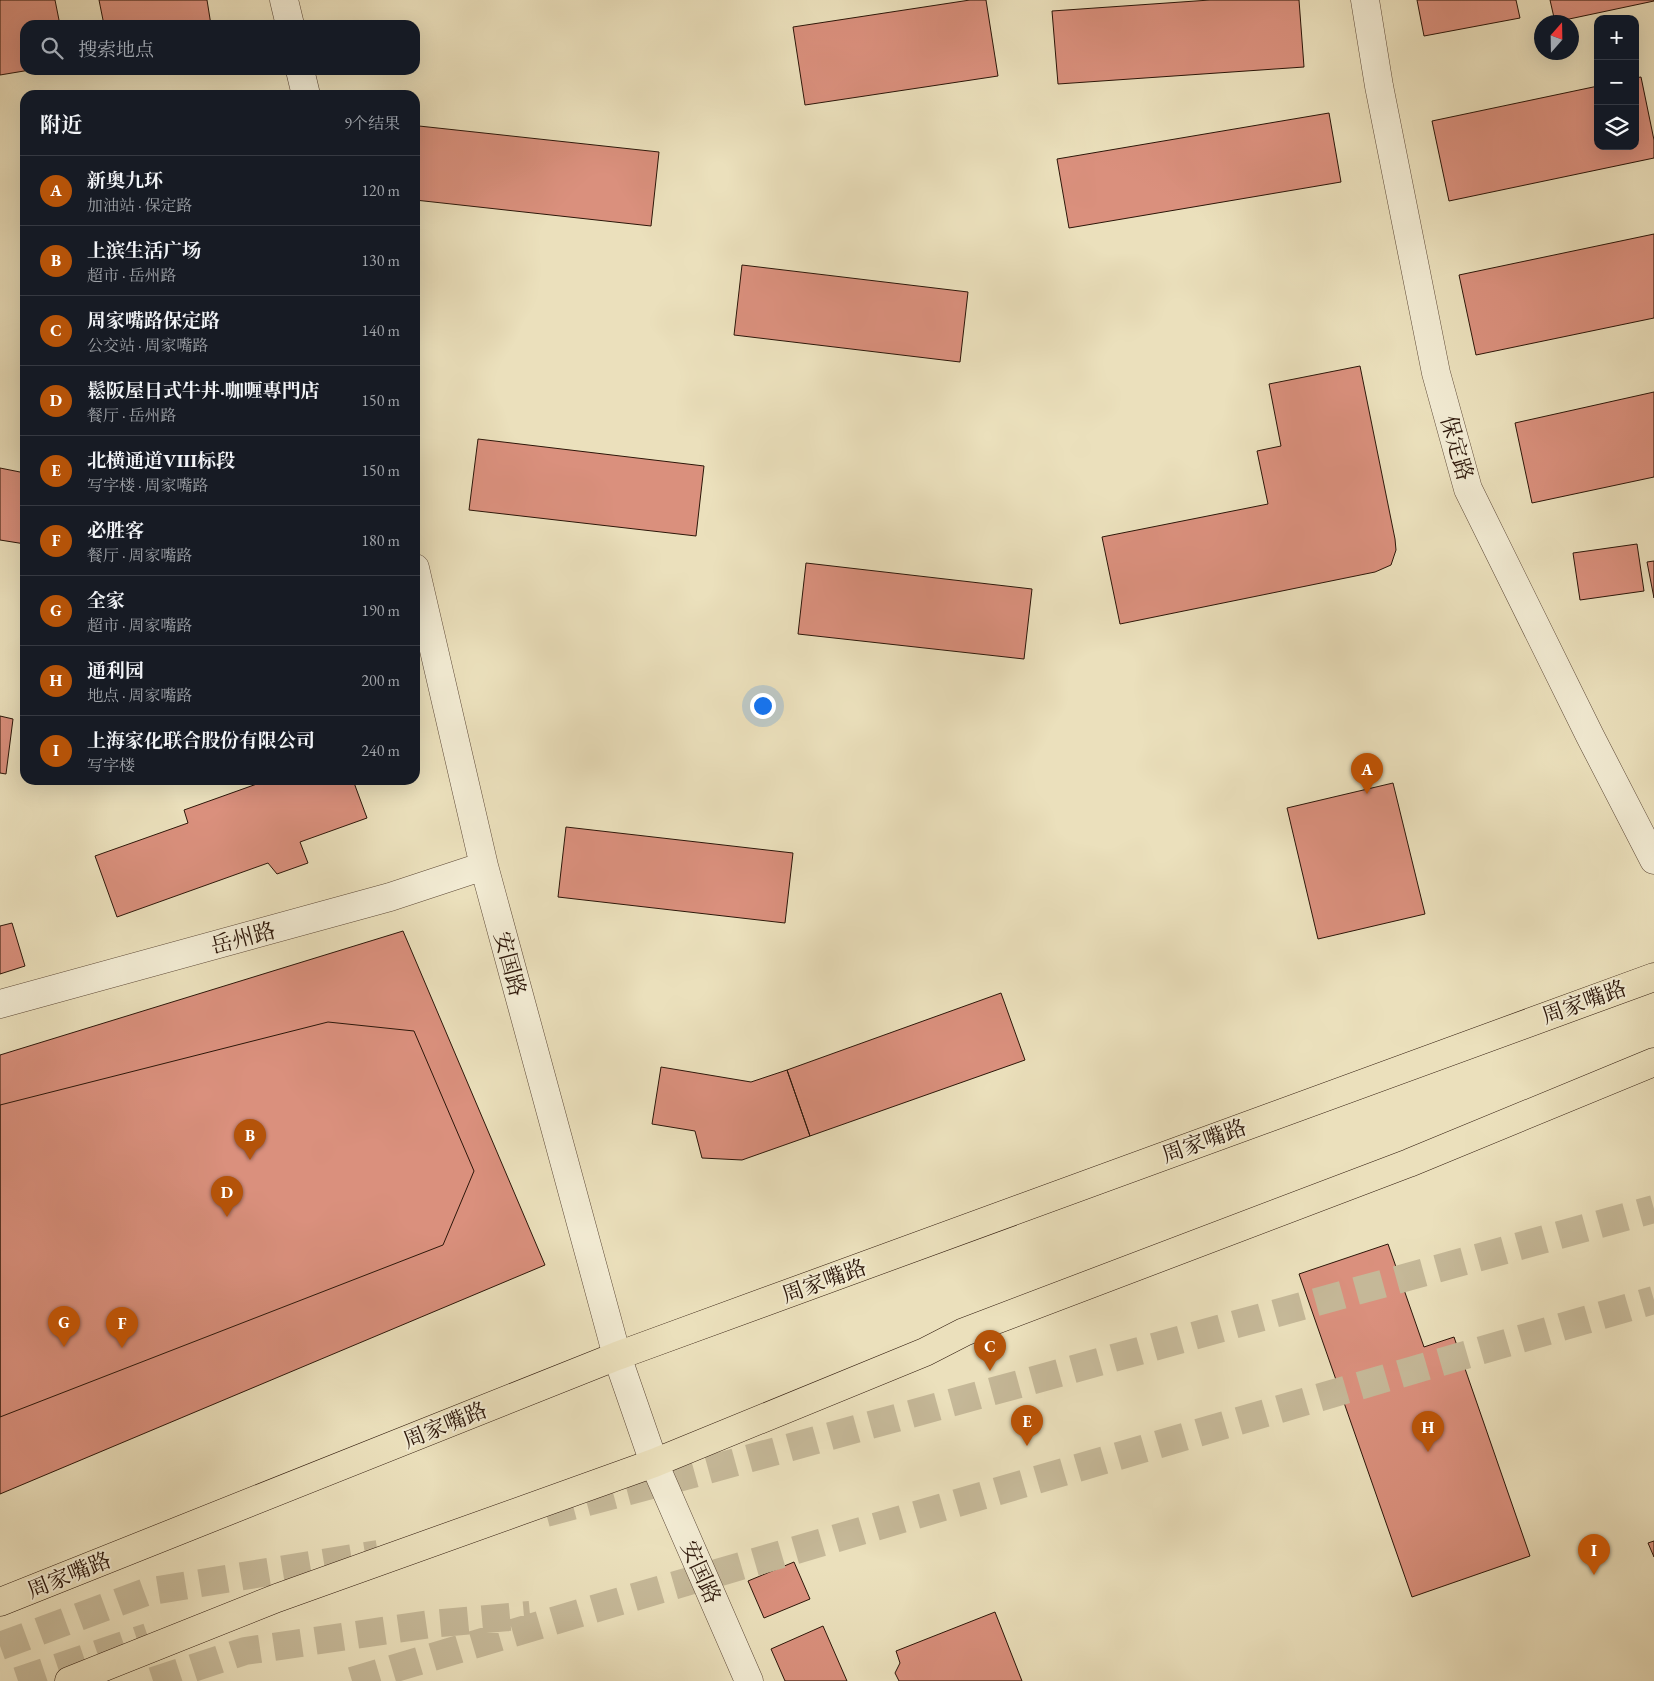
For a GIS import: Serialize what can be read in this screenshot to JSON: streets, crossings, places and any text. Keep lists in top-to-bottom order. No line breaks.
{"streets":{"main road":["周家嘴路"],"street":["保定路","岳州路","安国路"]},"crossings":[["岳州路","安国路"],["安国路","周家嘴路"]],"north":"top","page":{"map_buttons":["+","−"],"search":"搜索地点","heading":["附近","9个结果"],"list":[{"mark":"A","name":"新奥九环","note":"加油站 · 保定路","value":"120 m"},{"mark":"B","name":"上滨生活广场","note":"超市 · 岳州路","value":"130 m"},{"mark":"C","name":"周家嘴路保定路","note":"公交站 · 周家嘴路","value":"140 m"},{"mark":"D","name":"鬆阪屋日式牛丼·咖喱專門店","note":"餐厅 · 岳州路","value":"150 m"},{"mark":"E","name":"北横通道VIII标段","note":"写字楼 · 周家嘴路","value":"150 m"},{"mark":"F","name":"必胜客","note":"餐厅 · 周家嘴路","value":"180 m"},{"mark":"G","name":"全家","note":"超市 · 周家嘴路","value":"190 m"},{"mark":"H","name":"通利园","note":"地点 · 周家嘴路","value":"200 m"},{"mark":"I","name":"上海家化联合股份有限公司","note":"写字楼","value":"240 m"}],"pins":["A","B","D","G","F","C","E","H","I"]}}
